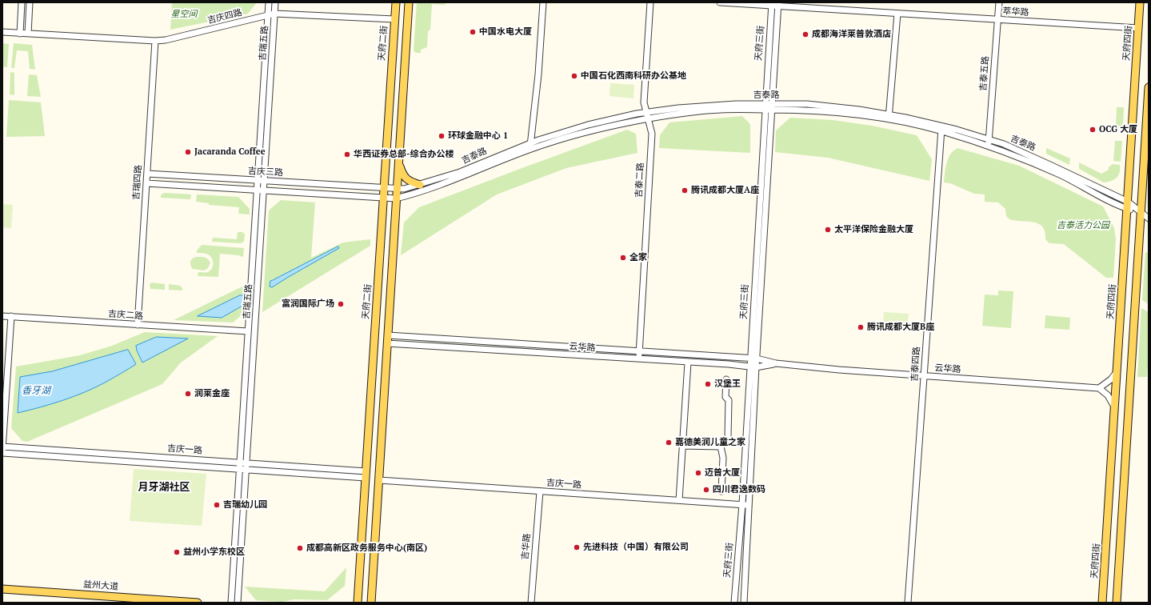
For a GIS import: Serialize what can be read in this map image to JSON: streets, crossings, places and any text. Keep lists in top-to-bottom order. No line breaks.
{"streets":{"main road":["天府二街","天府四街","益州大道"],"street":["萃华路","吉庆四路","吉瑞五路","天府三街","吉泰五路","吉泰路","吉庆三路","吉泰二路","吉瑞四路","吉庆二路","云华路","吉泰四路","吉庆一路","吉华路"]},"crossings":[["萃华路","天府三街"],["萃华路","天府四街"],["萃华路","吉泰五路"],["吉庆四路","吉瑞五路"],["吉庆四路","天府二街"],["吉庆四路","吉瑞四路"],["吉瑞五路","吉庆三路"],["吉瑞五路","吉庆二路"],["吉瑞五路","吉庆一路"],["天府二街","吉泰路"],["天府二街","吉庆三路"],["天府二街","吉庆一路"],["天府三街","吉泰路"],["天府三街","云华路"],["天府三街","吉庆一路"],["天府四街","吉泰路"],["吉泰五路","吉泰路"],["吉泰路","吉庆三路"],["吉泰路","吉泰二路"],["吉泰路","吉泰四路"],["吉庆三路","吉瑞四路"],["吉泰二路","云华路"],["吉瑞四路","吉庆二路"],["云华路","吉泰四路"],["吉庆一路","吉华路"]],"districts":["月牙湖社区"],"water":["香牙湖"],"parks":["星空间","吉泰活力公园"],"places":["中国水电大厦","成都海洋莱普敦酒店","中国石化西南科研办公基地","OCG 大厦","环球金融中心 1","Jacaranda Coffee","华西证券总部-综合办公楼","腾讯成都大厦A座","太平洋保险金融大厦","全家","富润国际广场","腾讯成都大厦B座","汉堡王","润莱金座","嘉德美润儿童之家","迈普大厦","四川君逸数码","吉瑞幼儿园","先进科技（中国）有限公司","成都高新区政务服务中心(南区)","益州小学东校区"]}
